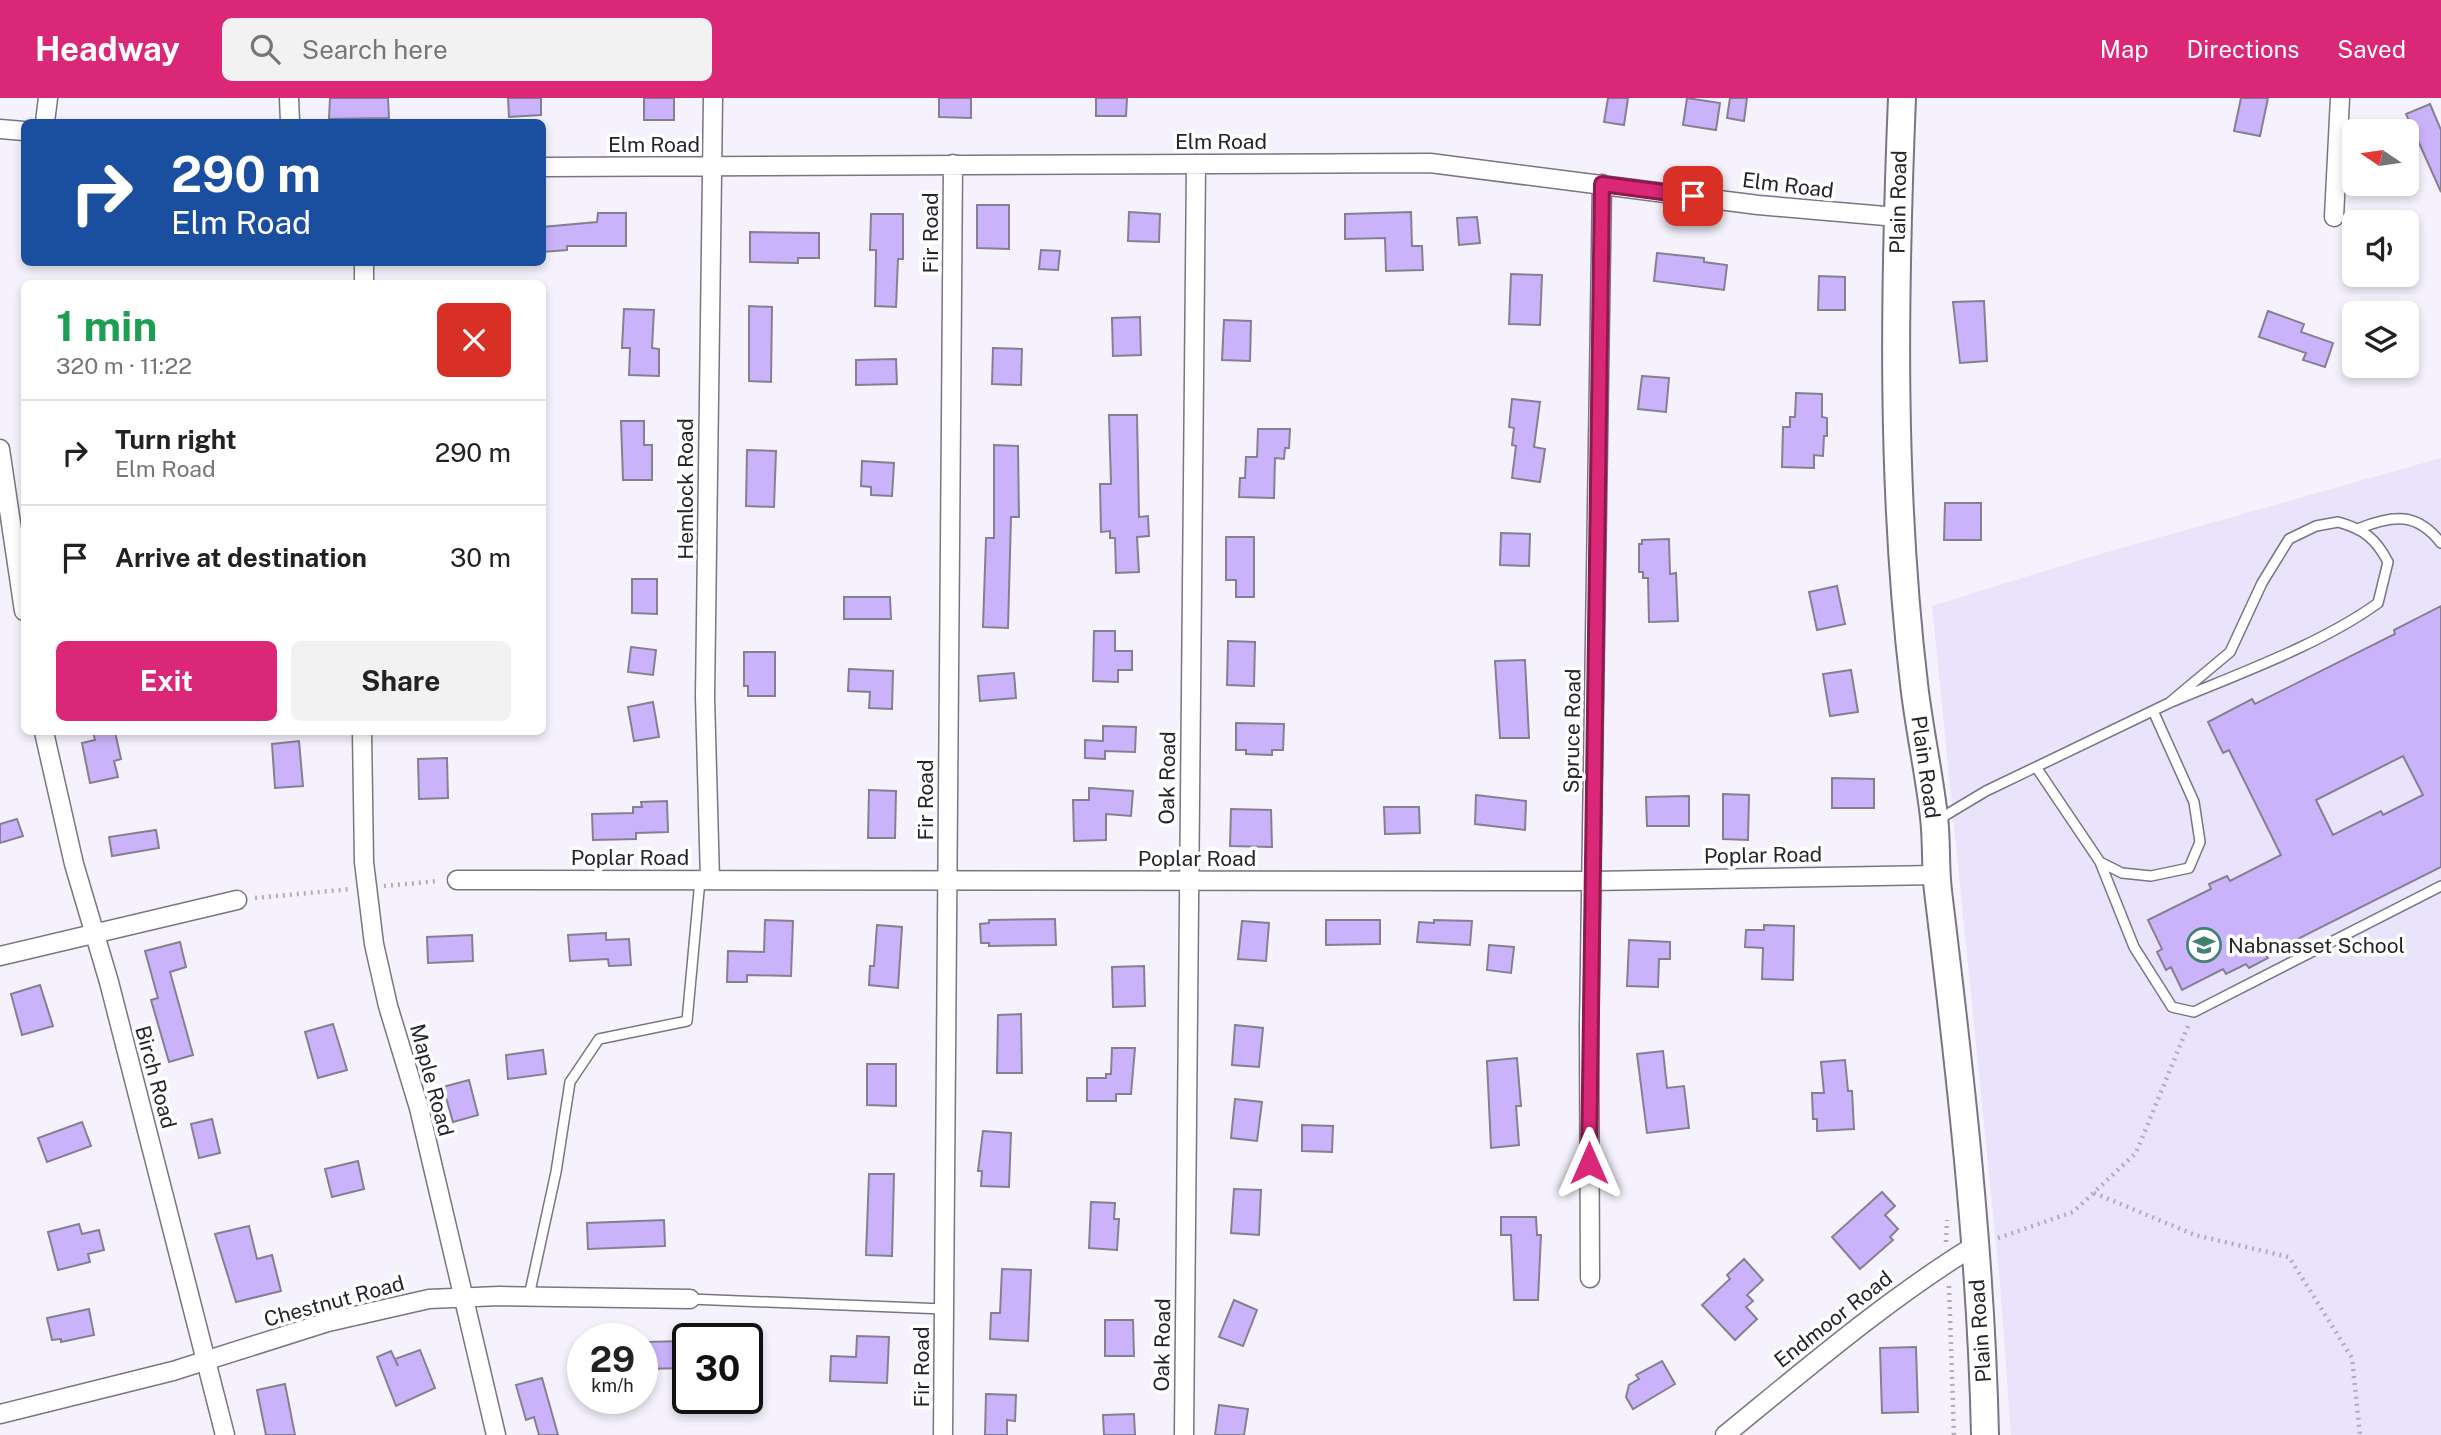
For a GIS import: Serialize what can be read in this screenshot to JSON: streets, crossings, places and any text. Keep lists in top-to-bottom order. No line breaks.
{"streets":{"main road":["Plain Road"],"street":["Elm Road","Fir Road","Hemlock Road","Spruce Road","Oak Road","Poplar Road","Birch Road","Maple Road","Chestnut Road","Endmoor Road"]},"crossings":[["Elm Road","Plain Road"],["Elm Road","Fir Road"],["Elm Road","Hemlock Road"],["Elm Road","Spruce Road"],["Elm Road","Oak Road"],["Plain Road","Poplar Road"],["Plain Road","Endmoor Road"],["Fir Road","Poplar Road"],["Hemlock Road","Poplar Road"],["Spruce Road","Poplar Road"],["Oak Road","Poplar Road"],["Birch Road","Chestnut Road"],["Maple Road","Chestnut Road"]],"places":{"school or university":["Nabnasset School"]},"north":"left","page":{"header":"Headway","search":"Search here","nav":["Map","Directions","Saved"],"turn":["290 m","Elm Road"],"heading":["1 min","320 m · 11:22"],"list":[{"name":"Turn right","note":"Elm Road","value":"290 m"},{"name":"Arrive at destination","value":"30 m"}],"buttons":["Exit","Share"],"speed":"29 km/h","limit":"30"}}
